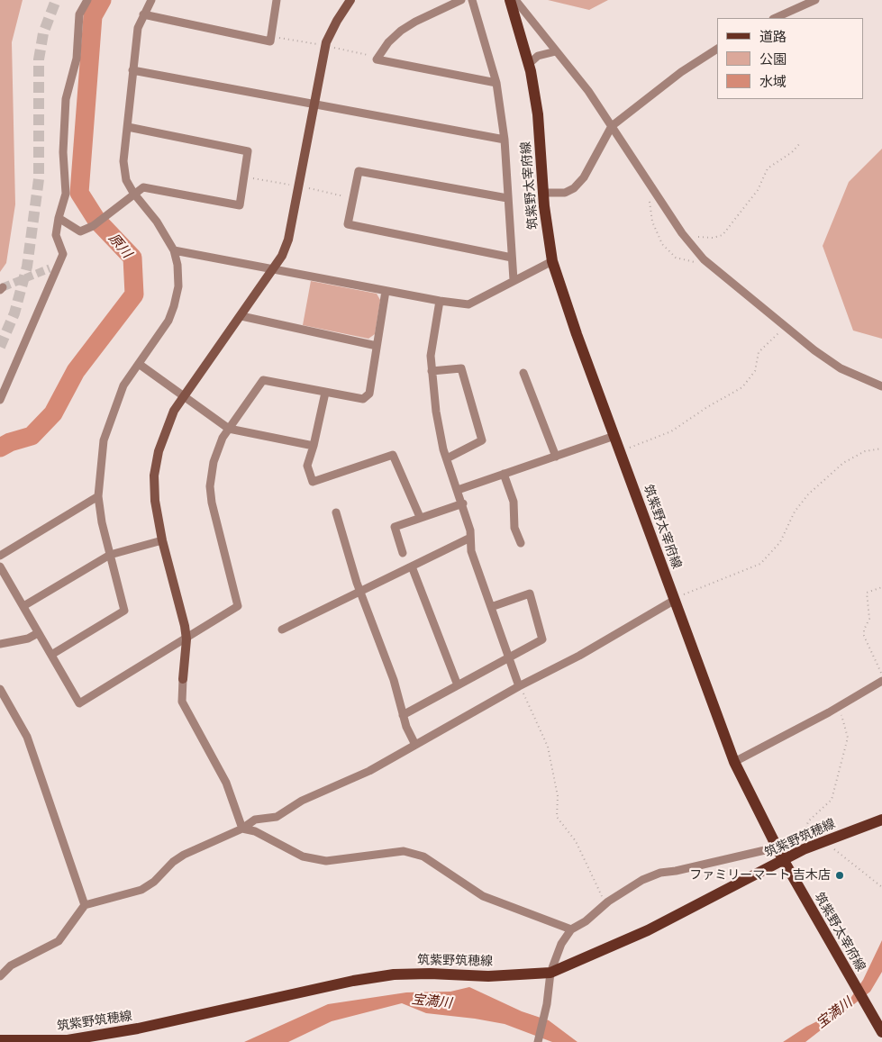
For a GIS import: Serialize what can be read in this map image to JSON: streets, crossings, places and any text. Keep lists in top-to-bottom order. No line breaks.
{"streets":{"main road":["筑紫野太宰府線","筑紫野筑穂線"]},"crossings":[["筑紫野太宰府線","筑紫野筑穂線"]],"water":["原川","宝満川"],"places":["ファミリーマート 吉木店"],"legend":["道路","公園","水域"]}
